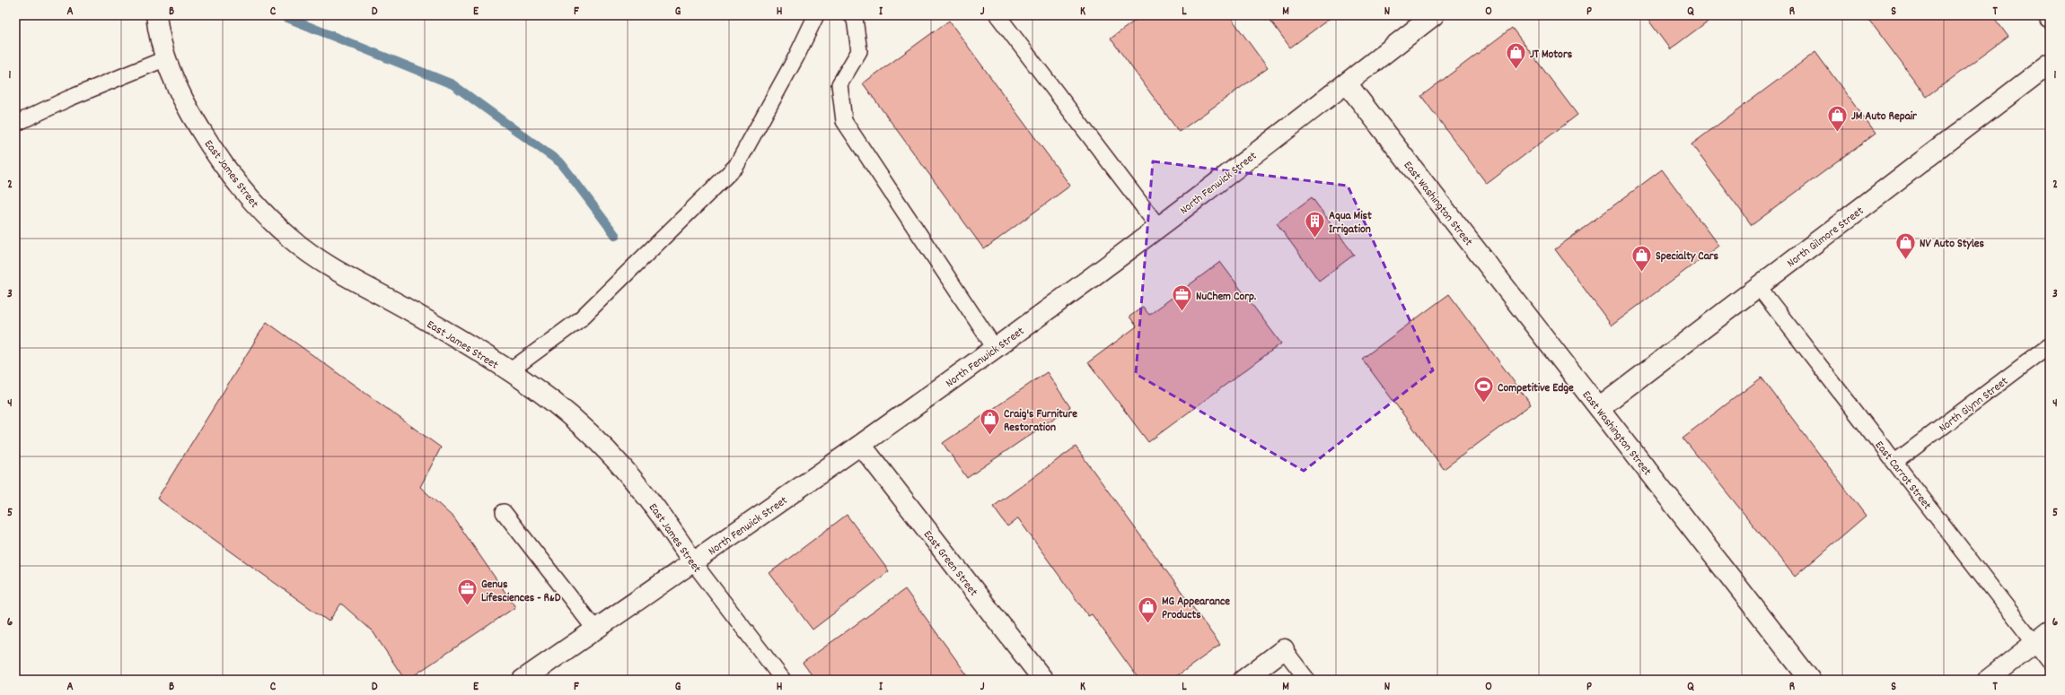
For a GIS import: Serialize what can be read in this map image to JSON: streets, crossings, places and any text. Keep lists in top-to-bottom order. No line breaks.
{"streets":{"street":["East James Street","North Fenwick Street","East Washington Street","North Gilmore Street","East Green Street"],"lane":["North Glynn Street","East Carrot Street"]},"crossings":[["East James Street","North Fenwick Street"],["North Fenwick Street","East Washington Street"],["North Fenwick Street","East Green Street"],["East Washington Street","North Gilmore Street"],["North Gilmore Street","East Carrot Street"],["North Glynn Street","East Carrot Street"]],"places":{"shop":["JT Motors","JM Auto Repair","NV Auto Styles","Specialty Cars","Craig's Furniture Restoration","MG Appearance Products"],"building":["Aqua Mist Irrigation"],"office":["NuChem Corp.","Genus Lifesciences - R&D"],"sports":["Competitive Edge"]},"grid":{"columns":["A","B","C","D","E","F","G","H","I","J","K","L","M","N","O","P","Q","R","S","T"],"rows":["1","2","3","4","5","6"]}}
